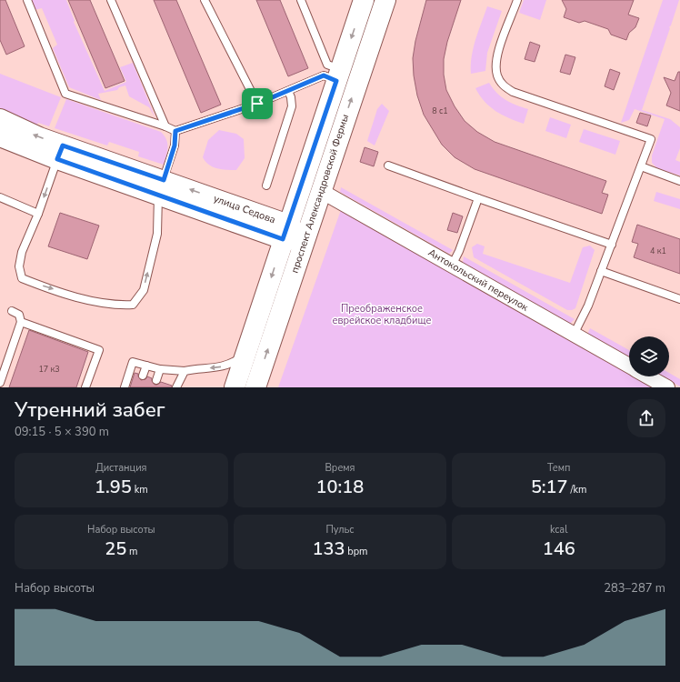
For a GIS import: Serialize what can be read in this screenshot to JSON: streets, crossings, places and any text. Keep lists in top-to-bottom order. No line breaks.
{"streets":{"main road":["проспект Александровской Фермы","улица Седова"],"street":["Антокольский переулок"]},"crossings":[["проспект Александровской Фермы","улица Седова"],["проспект Александровской Фермы","Антокольский переулок"]],"parks":["Преображенское еврейское кладбище"],"house_numbers":["8 с1","4 к1","17 к3"],"page":{"heading":["Утренний забег","09:15 · 5 × 390 m"],"stats":[["Дистанция","1.95 km"],["Время","10:18"],["Темп","5:17 /km"],["Набор высоты","25 m"],["Пульс","133 bpm"],["kcal","146"]],"chart":["Набор высоты","283–287 m"]}}
